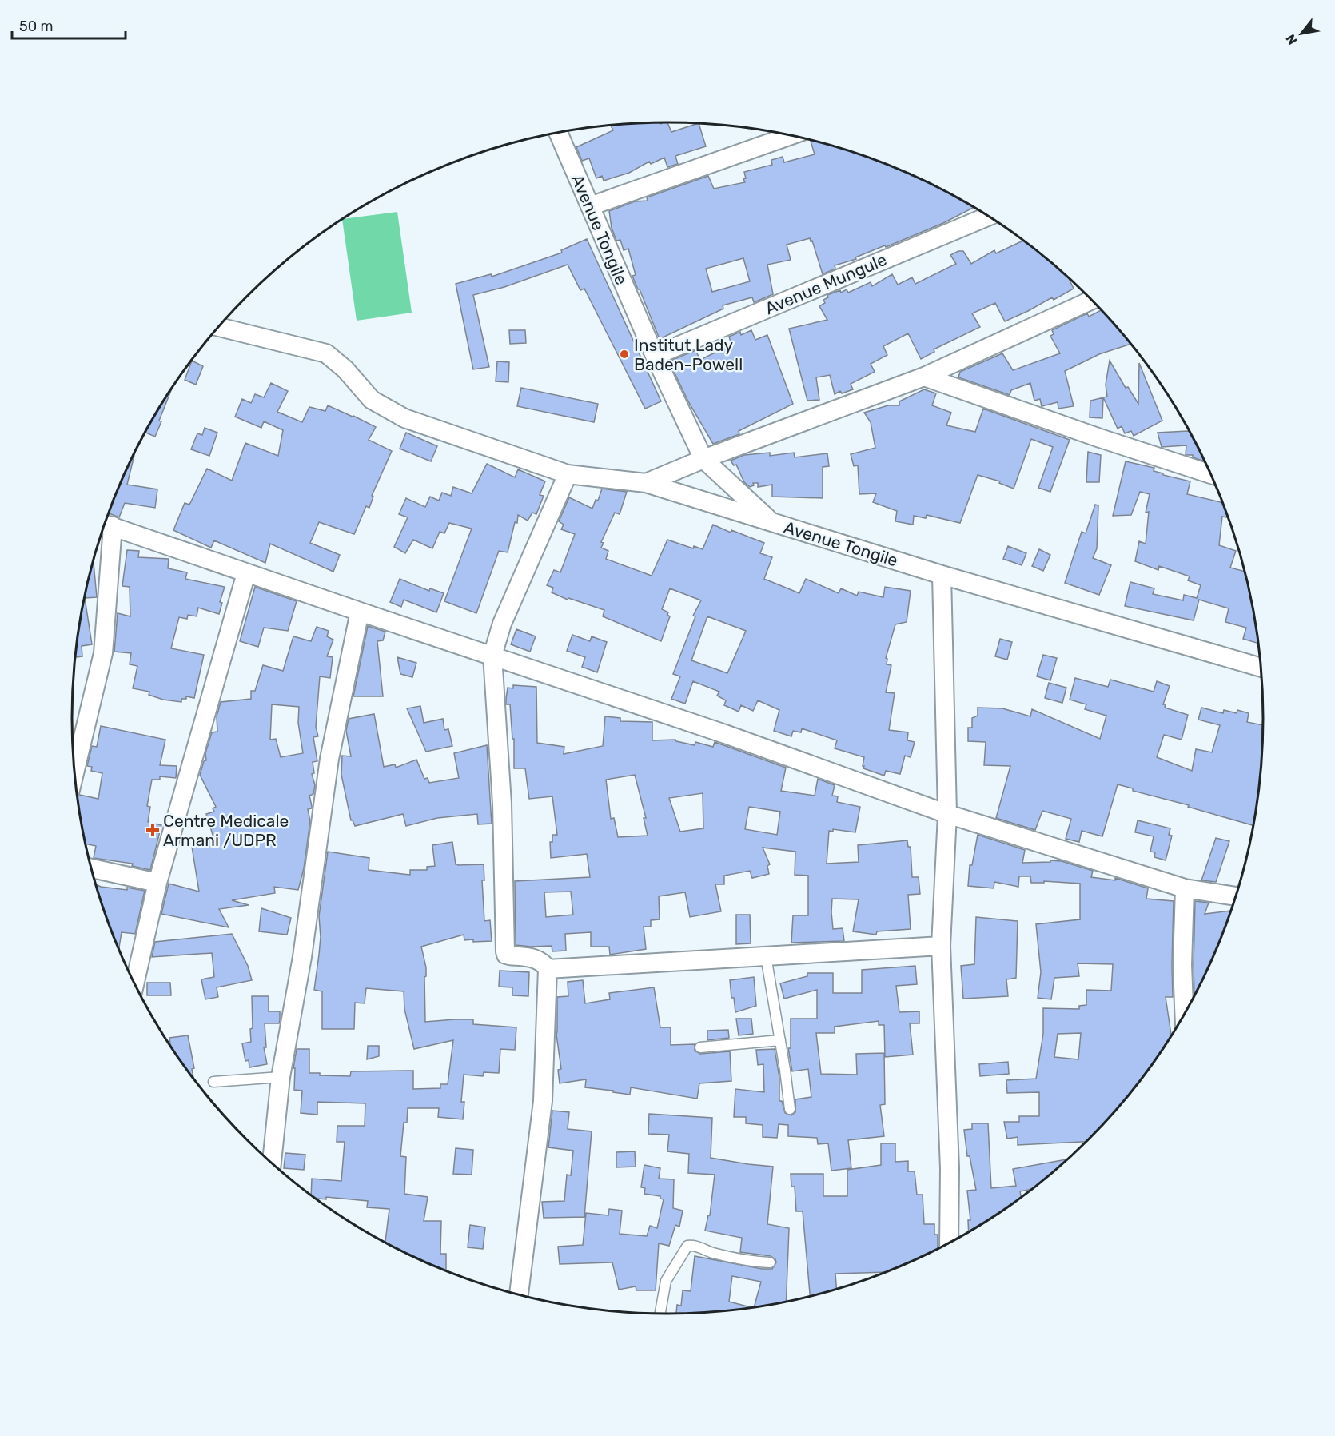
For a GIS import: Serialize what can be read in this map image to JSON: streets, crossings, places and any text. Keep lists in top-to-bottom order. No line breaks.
{"streets":{"street":["Avenue Tongile","Avenue Mungule"]},"crossings":[["Avenue Tongile","Avenue Mungule"]],"places":{"other":["Institut Lady Baden-Powell"],"health":["Centre Medicale Armani /UDPR"]},"scale_bar":"50 m","north":"bottom left"}
